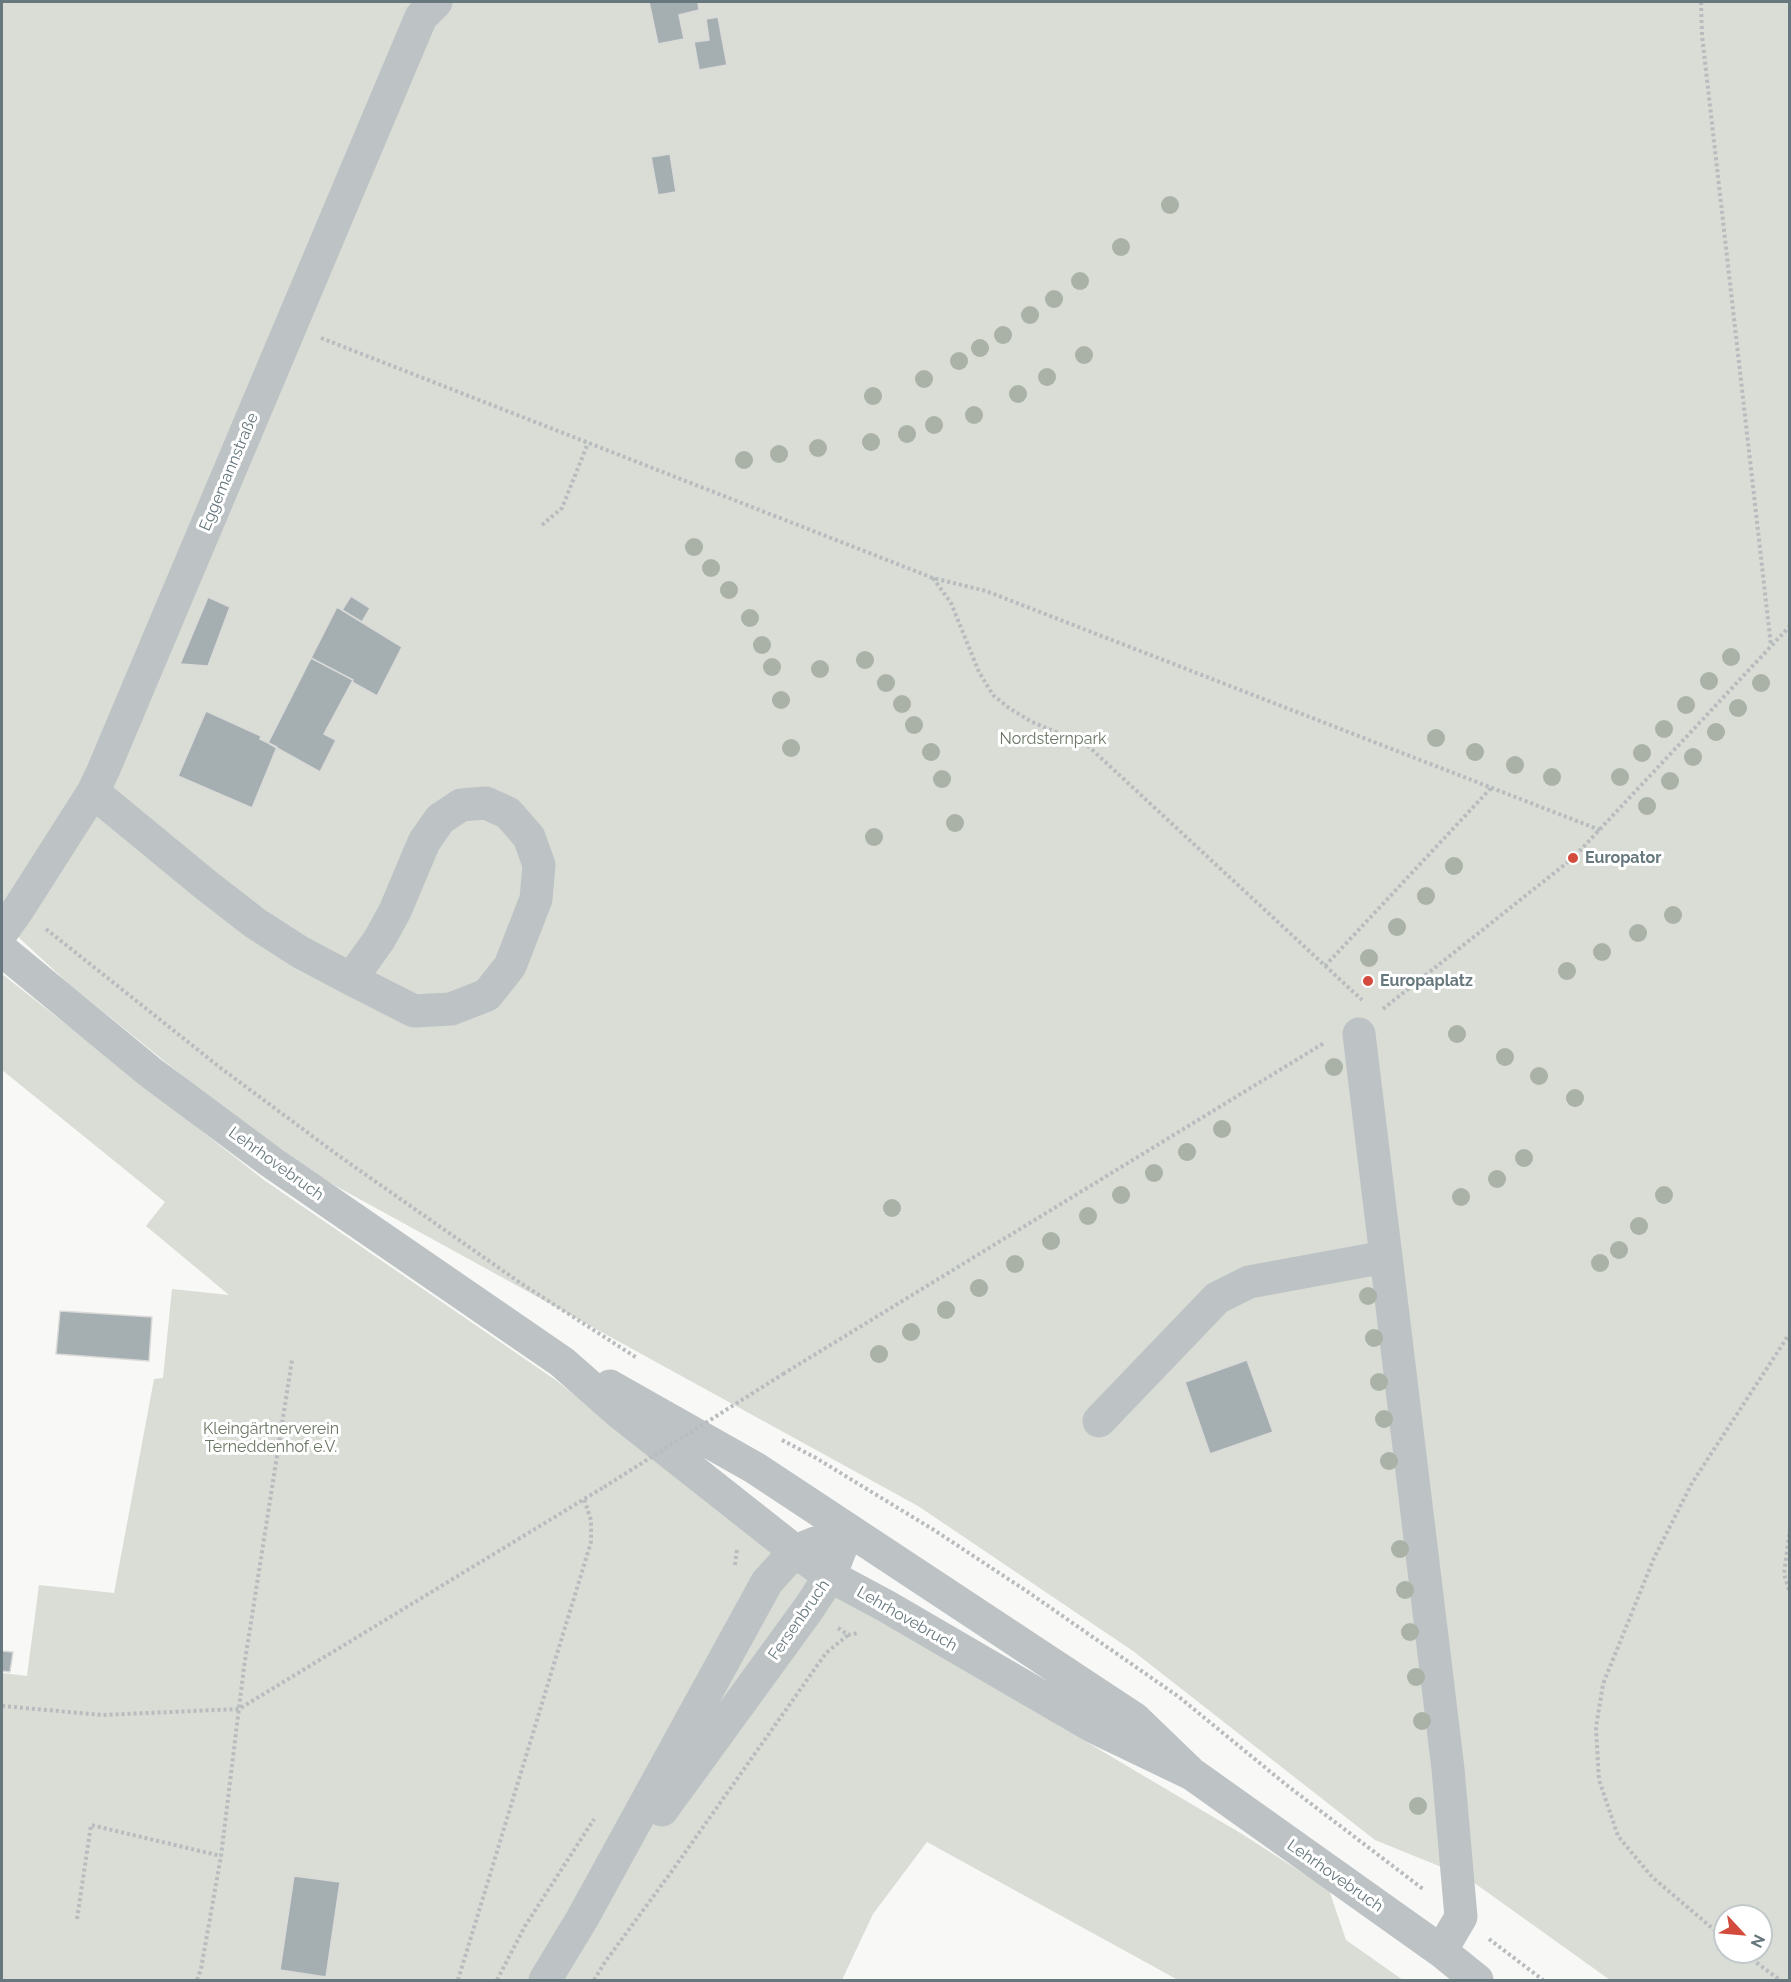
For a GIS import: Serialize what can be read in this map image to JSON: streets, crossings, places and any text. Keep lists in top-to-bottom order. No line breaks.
{"streets":{"street":["Eggemannstraße","Lehrhovebruch","Fersenbruch"]},"crossings":[["Lehrhovebruch","Fersenbruch"]],"parks":["Nordsternpark","Kleingärtnerverein Terneddenhof e.V."],"places":["Europator","Europaplatz"],"north":"bottom right"}
